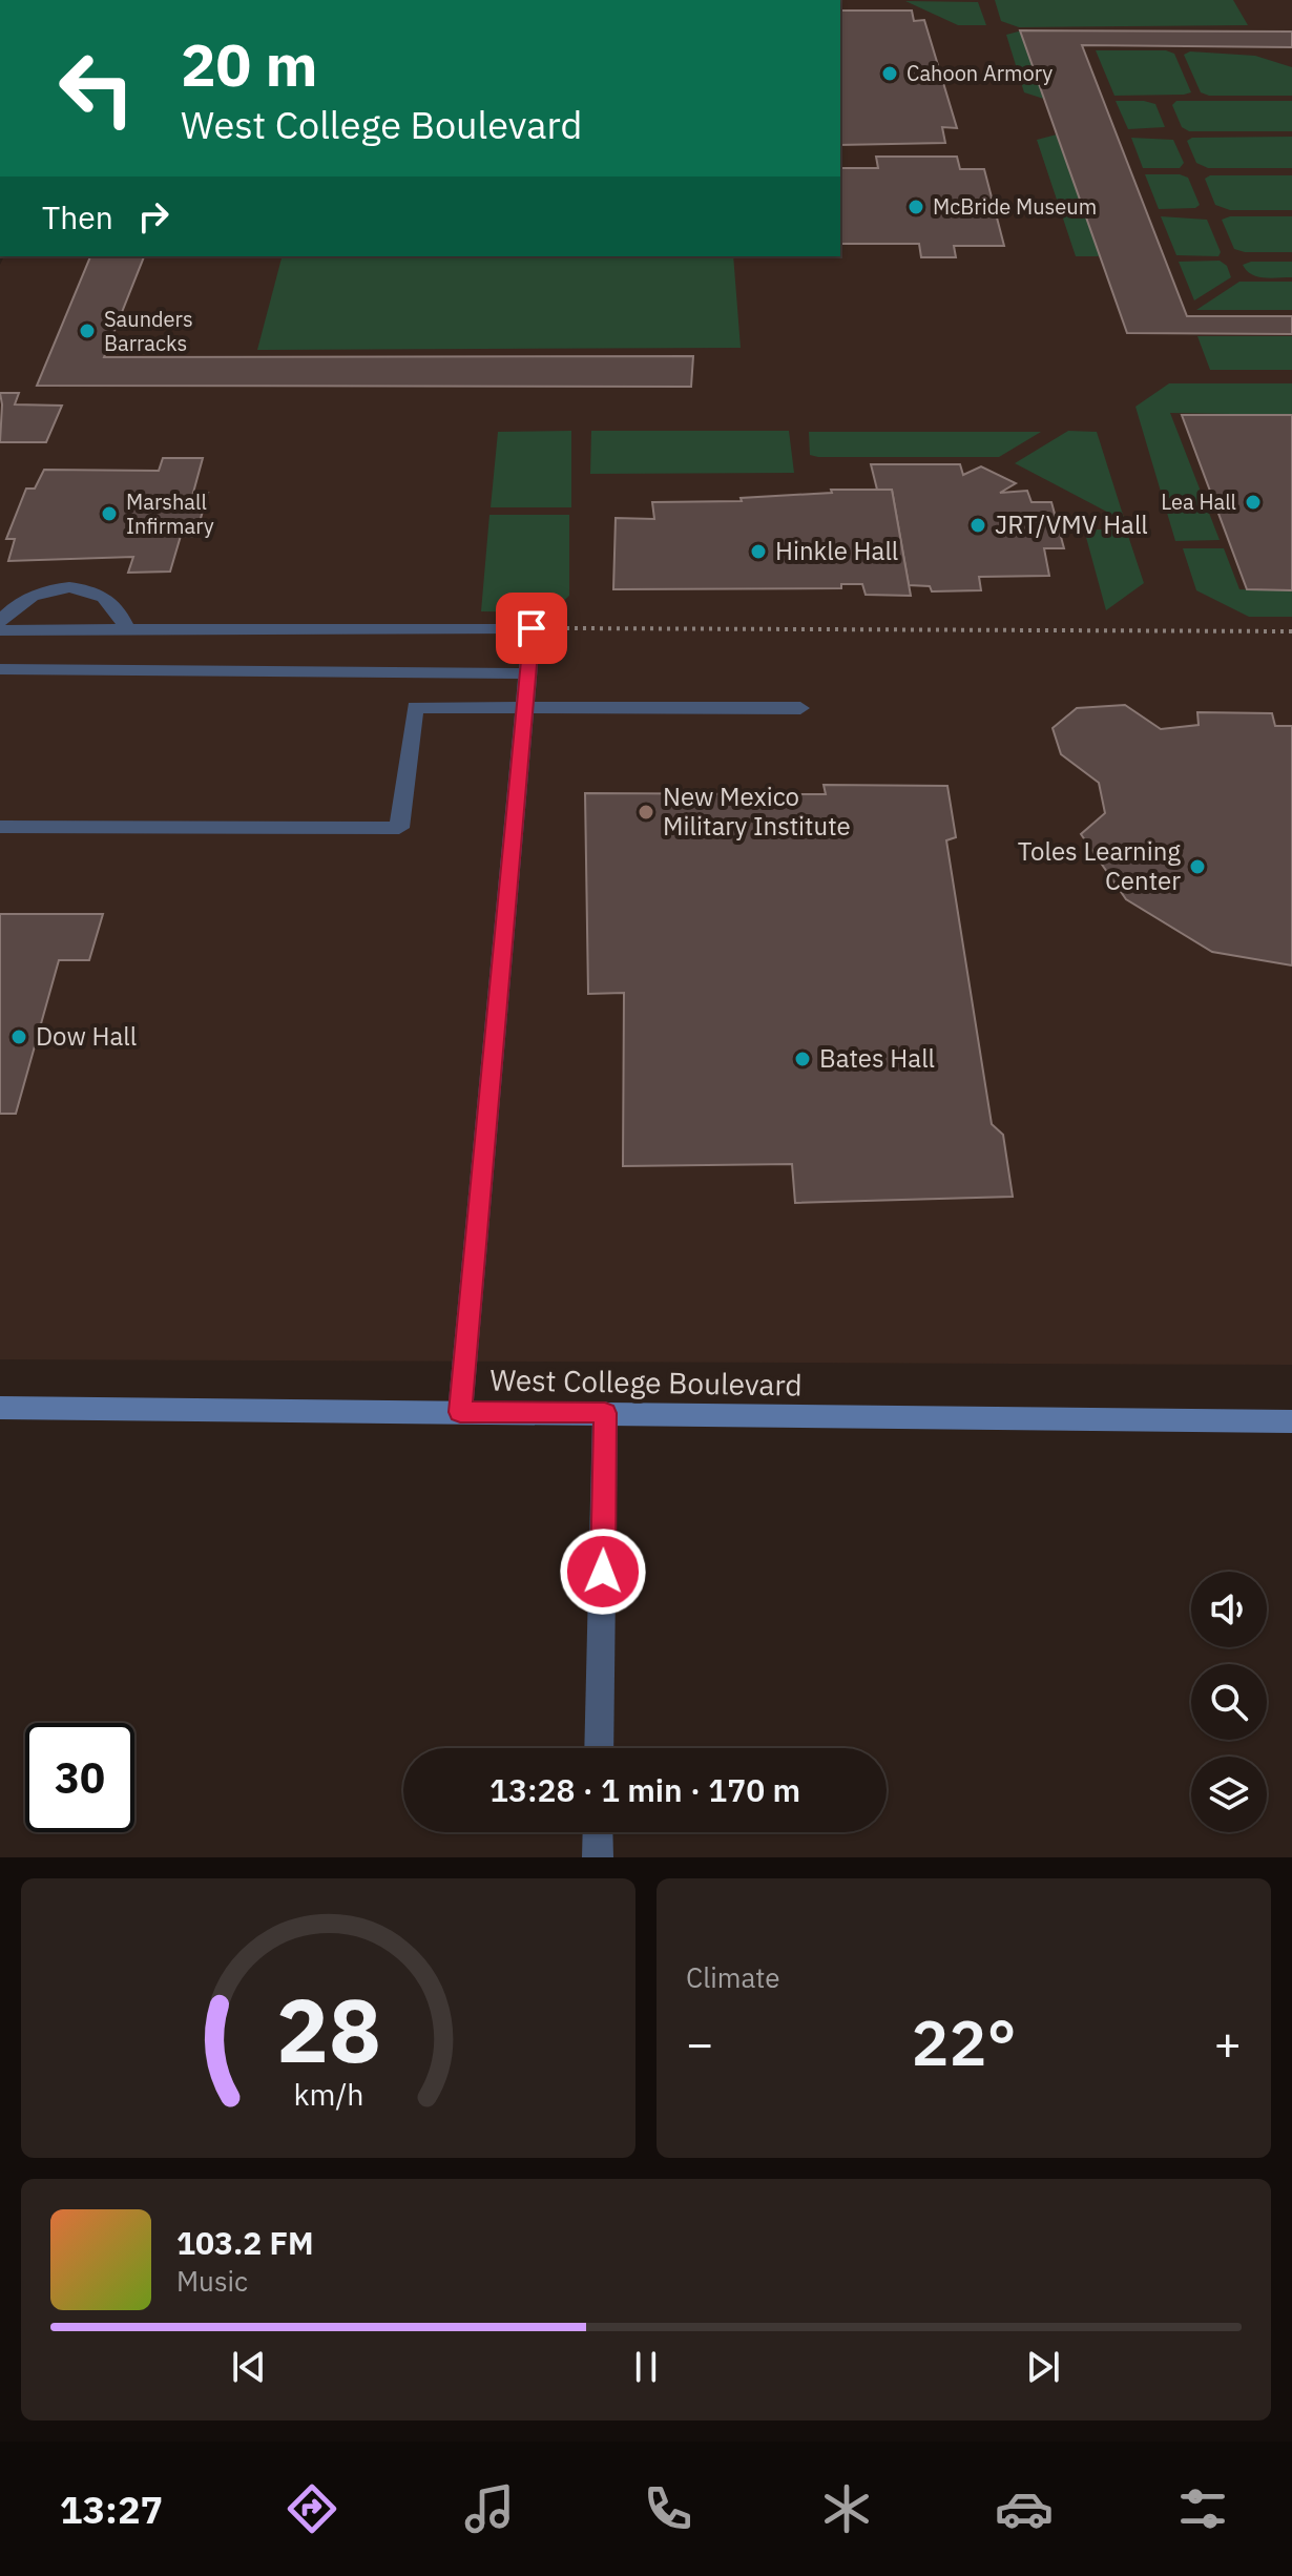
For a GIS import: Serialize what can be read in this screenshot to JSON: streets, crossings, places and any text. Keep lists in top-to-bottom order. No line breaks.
{"streets":{"main road":["West College Boulevard"]},"places":["Cahoon Armory","McBride Museum","Saunders Barracks","Lea Hall","Marshall Infirmary","JRT/VMV Hall","Hinkle Hall","New Mexico Military Institute","Toles Learning Center","Dow Hall","Bates Hall"],"page":{"turn":["20 m","West College Boulevard"],"then":"Then","limit":"30","trip":"13:28 · 1 min · 170 m","tile":"Climate","heat":["−","22°","+"],"song":["103.2 FM","Music"],"tabs":"13:27","gauge":["28","km/h"]}}
